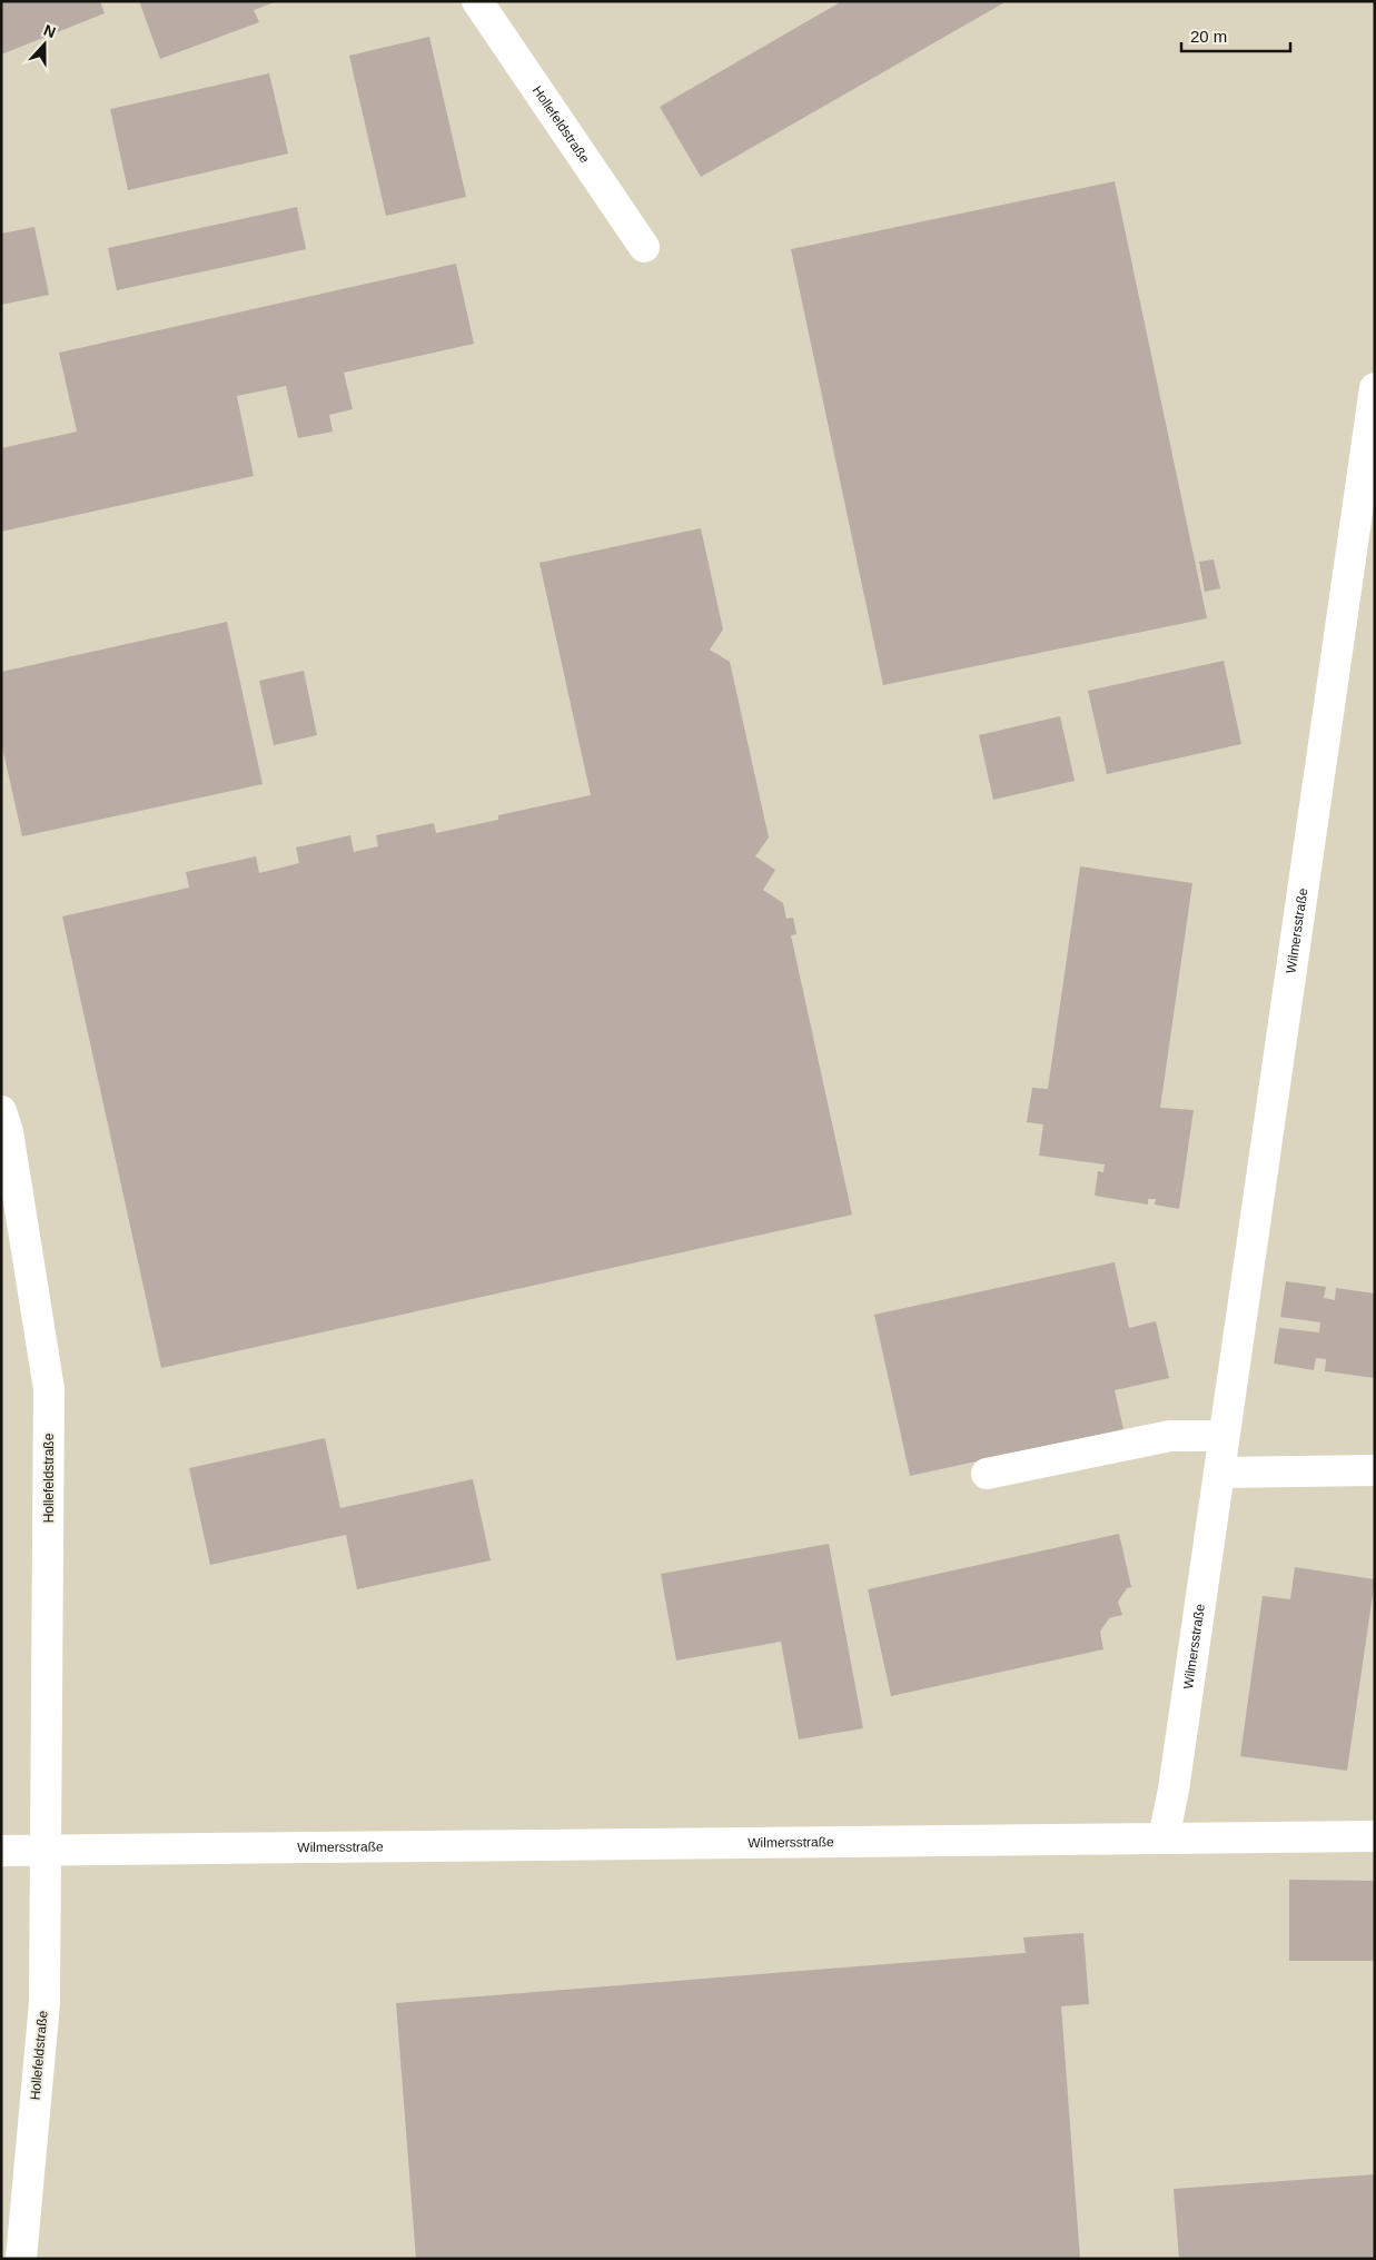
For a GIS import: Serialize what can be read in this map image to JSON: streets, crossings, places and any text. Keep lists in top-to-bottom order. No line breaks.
{"streets":{"street":["Hollefeldstraße","Wilmersstraße"]},"crossings":[["Hollefeldstraße","Wilmersstraße"]],"scale_bar":"20 m","north":"top"}
